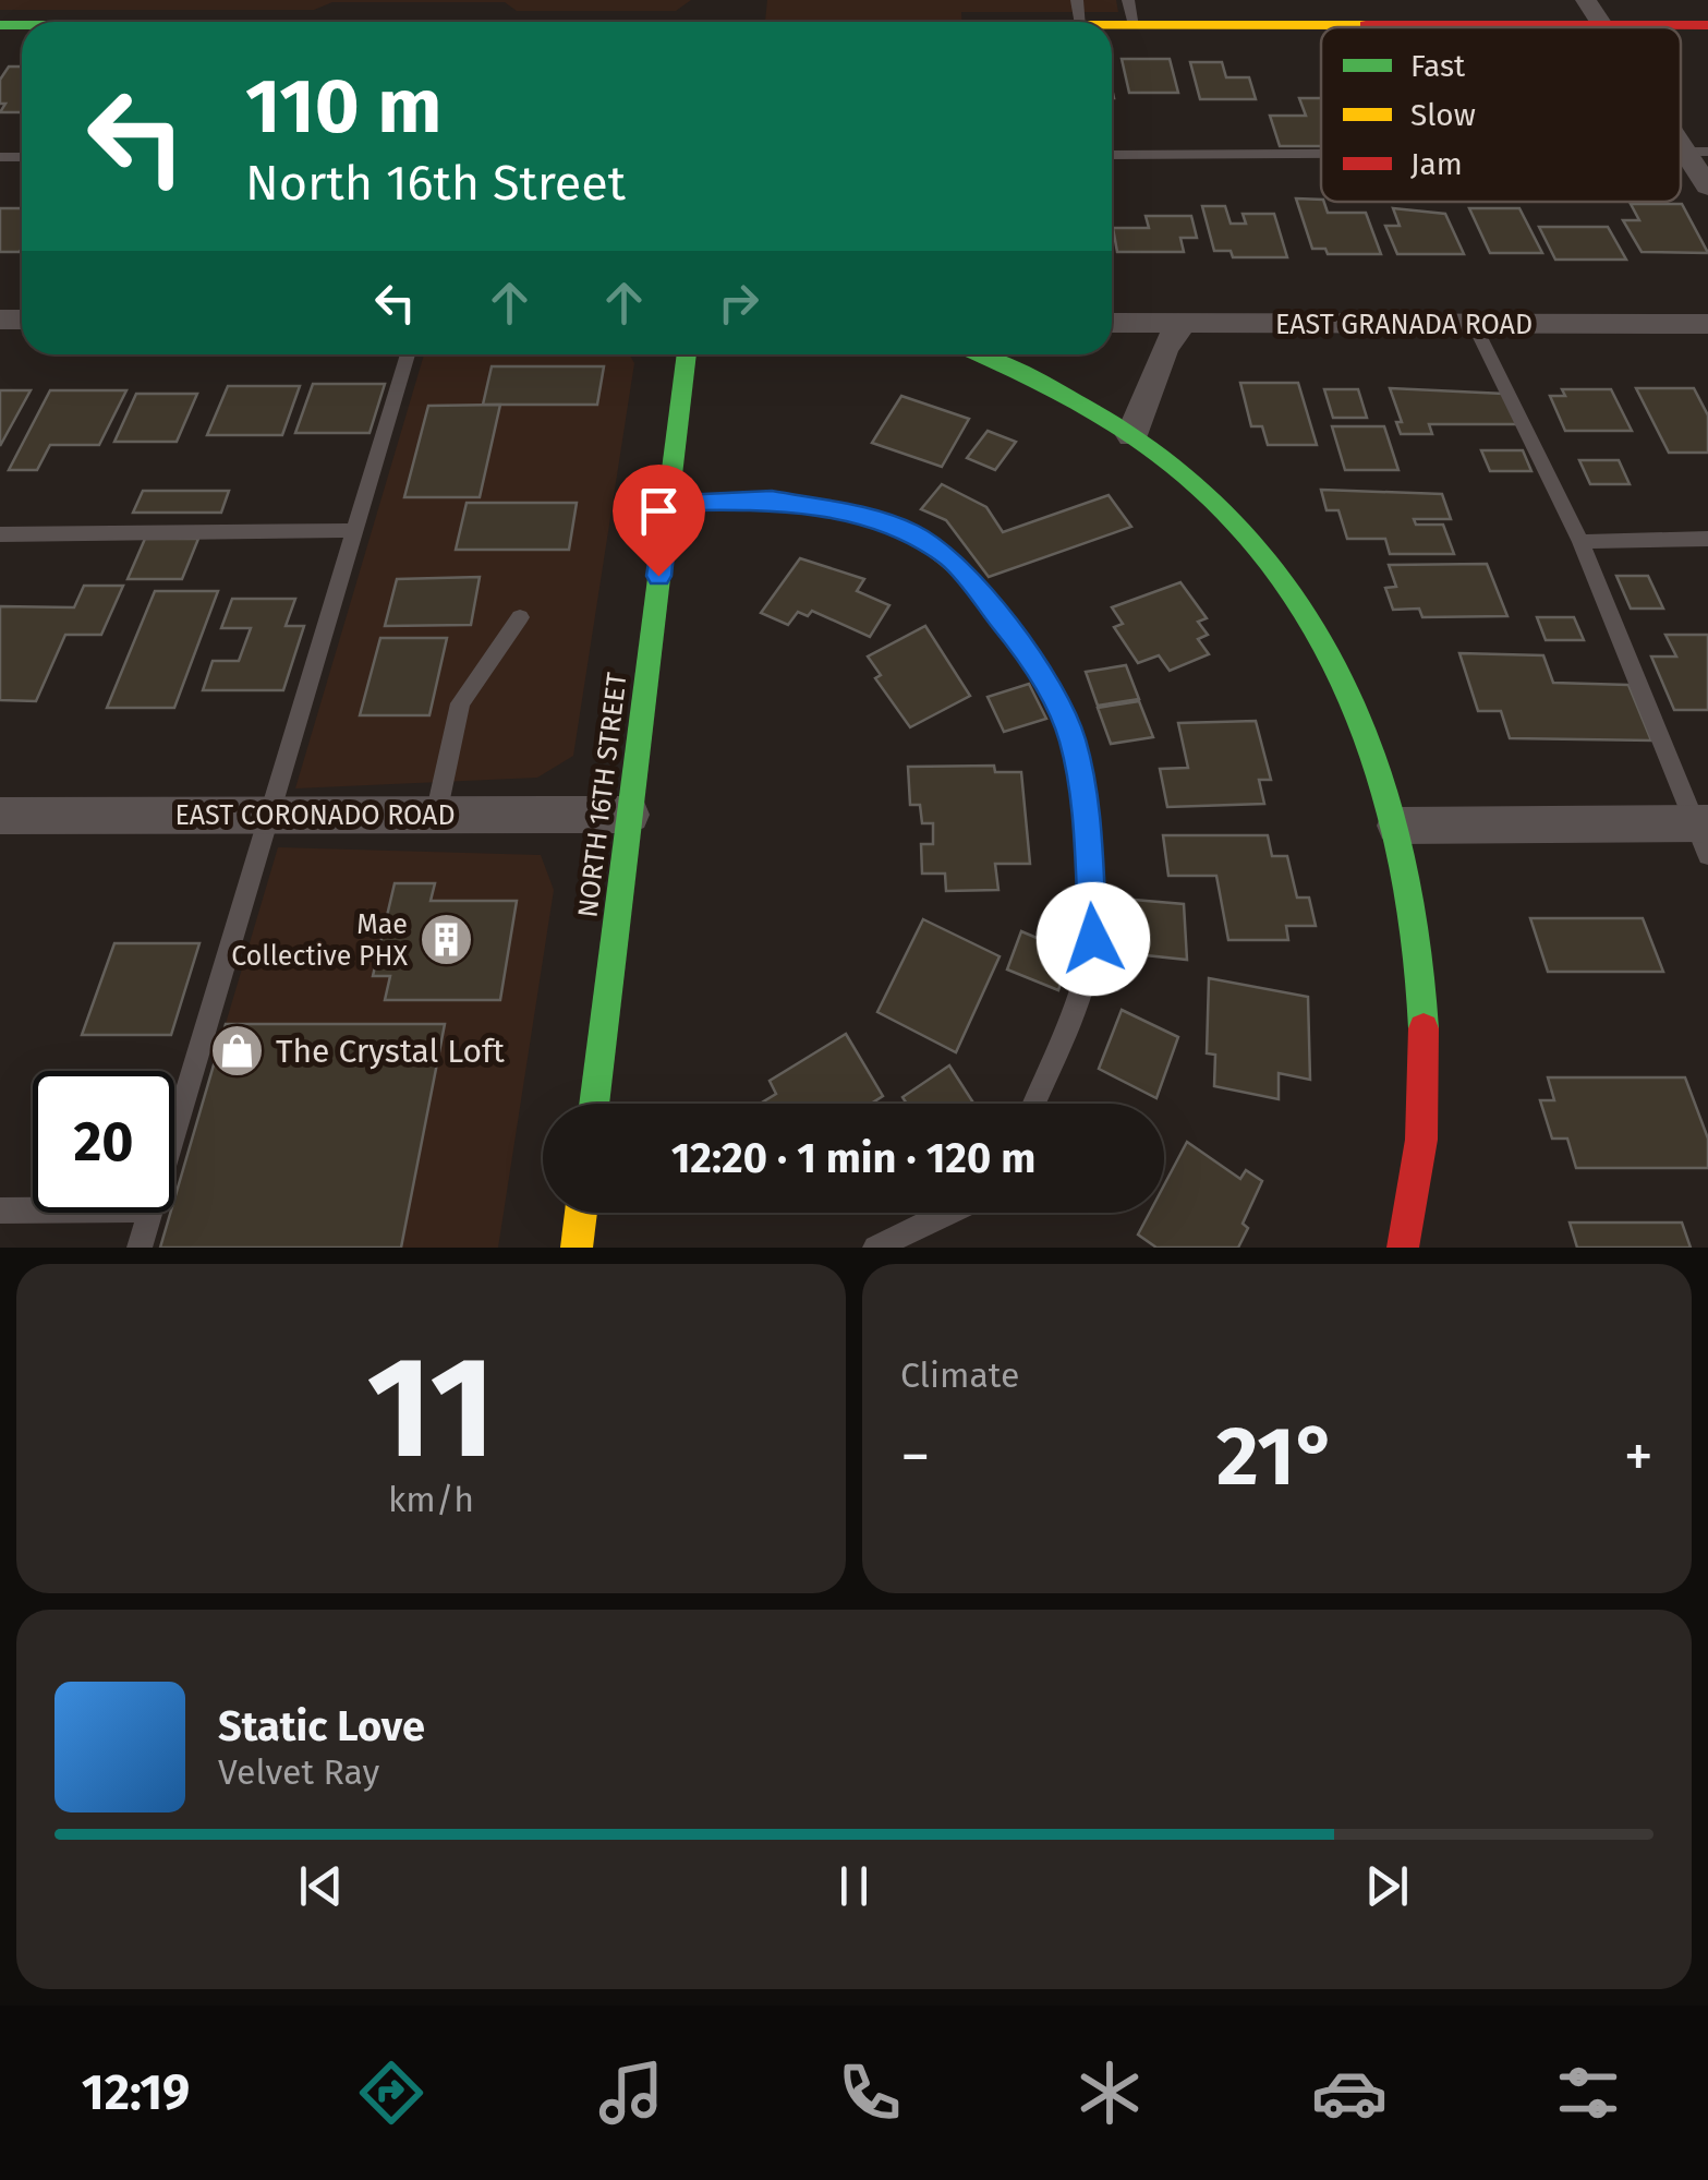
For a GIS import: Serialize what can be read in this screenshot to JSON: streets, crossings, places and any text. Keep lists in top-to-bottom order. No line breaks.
{"streets":{"street":["EAST GRANADA ROAD","NORTH 16TH STREET","EAST CORONADO ROAD"]},"crossings":[["NORTH 16TH STREET","EAST CORONADO ROAD"]],"places":{"building":["Mae Collective PHX"],"shop":["The Crystal Loft"]},"legend":["Fast","Slow","Jam"],"page":{"turn":["110 m","North 16th Street"],"limit":"20","trip":"12:20 · 1 min · 120 m","tile":[["11","km/h"],"Climate"],"heat":["−","21°","+"],"song":["Static Love","Velvet Ray"],"tabs":"12:19"}}
